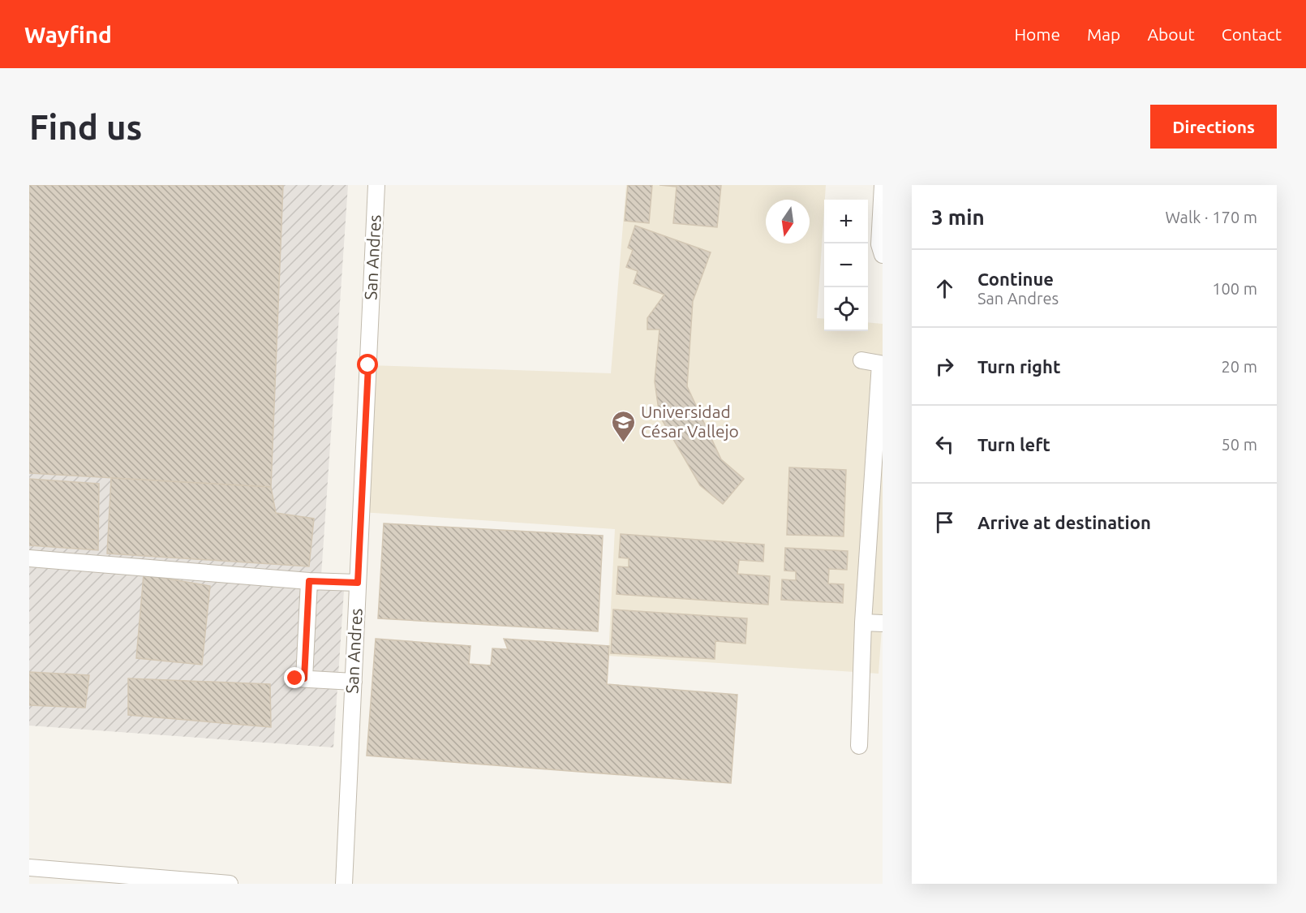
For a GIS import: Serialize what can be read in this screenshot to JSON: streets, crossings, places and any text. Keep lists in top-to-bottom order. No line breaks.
{"streets":{"street":["San Andres"]},"places":{"school or university":["Universidad César Vallejo"]},"north":"bottom","page":{"header":"Wayfind","nav":["Home","Map","About","Contact"],"buttons":"Directions","title":"Find us","heading":["3 min","Walk · 170 m"],"map_buttons":["+","−"],"list":[["Continue","San Andres","100 m"],["Turn right","20 m"],["Turn left","50 m"],"Arrive at destination"]}}
